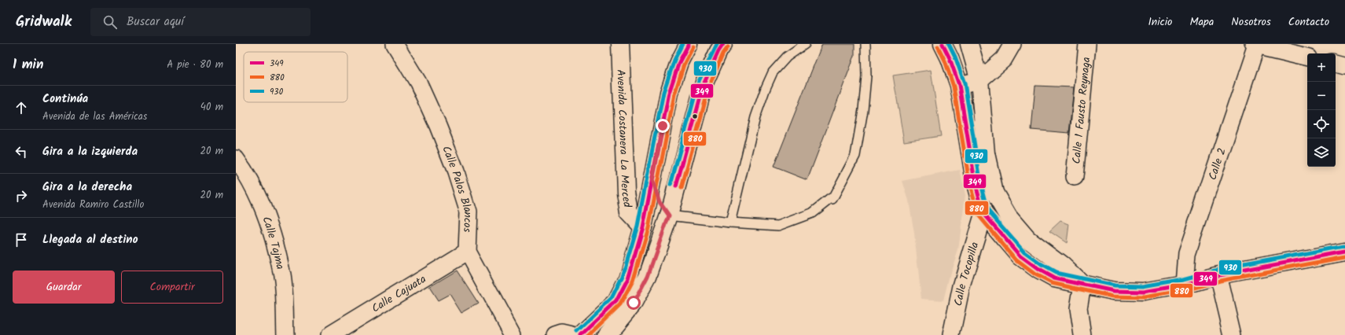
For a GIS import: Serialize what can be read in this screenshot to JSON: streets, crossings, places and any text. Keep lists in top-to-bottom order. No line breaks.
{"streets":{"main road":["Avenida Costanera La Merced"],"street":["Calle 1 Fausto Reynaga","Calle 2","Calle Palos Blancos","Calle Tajma","Calle Tocopilla","Calle Cajuata"]},"crossings":[["Calle Palos Blancos","Calle Cajuata"]],"lines":["transit line 349","transit line 930","transit line 880"],"legend":["349","880","930"],"page":{"header":"Gridwalk","search":"Buscar aquí","nav":["Inicio","Mapa","Nosotros","Contacto"],"heading":["1 min","A pie · 80 m"],"map_buttons":["+","−"],"list":[["Continúa","Avenida de las Américas","40 m"],["Gira a la izquierda","20 m"],["Gira a la derecha","Avenida Ramiro Castillo","20 m"],"Llegada al destino"],"buttons":["Guardar","Compartir"]}}
